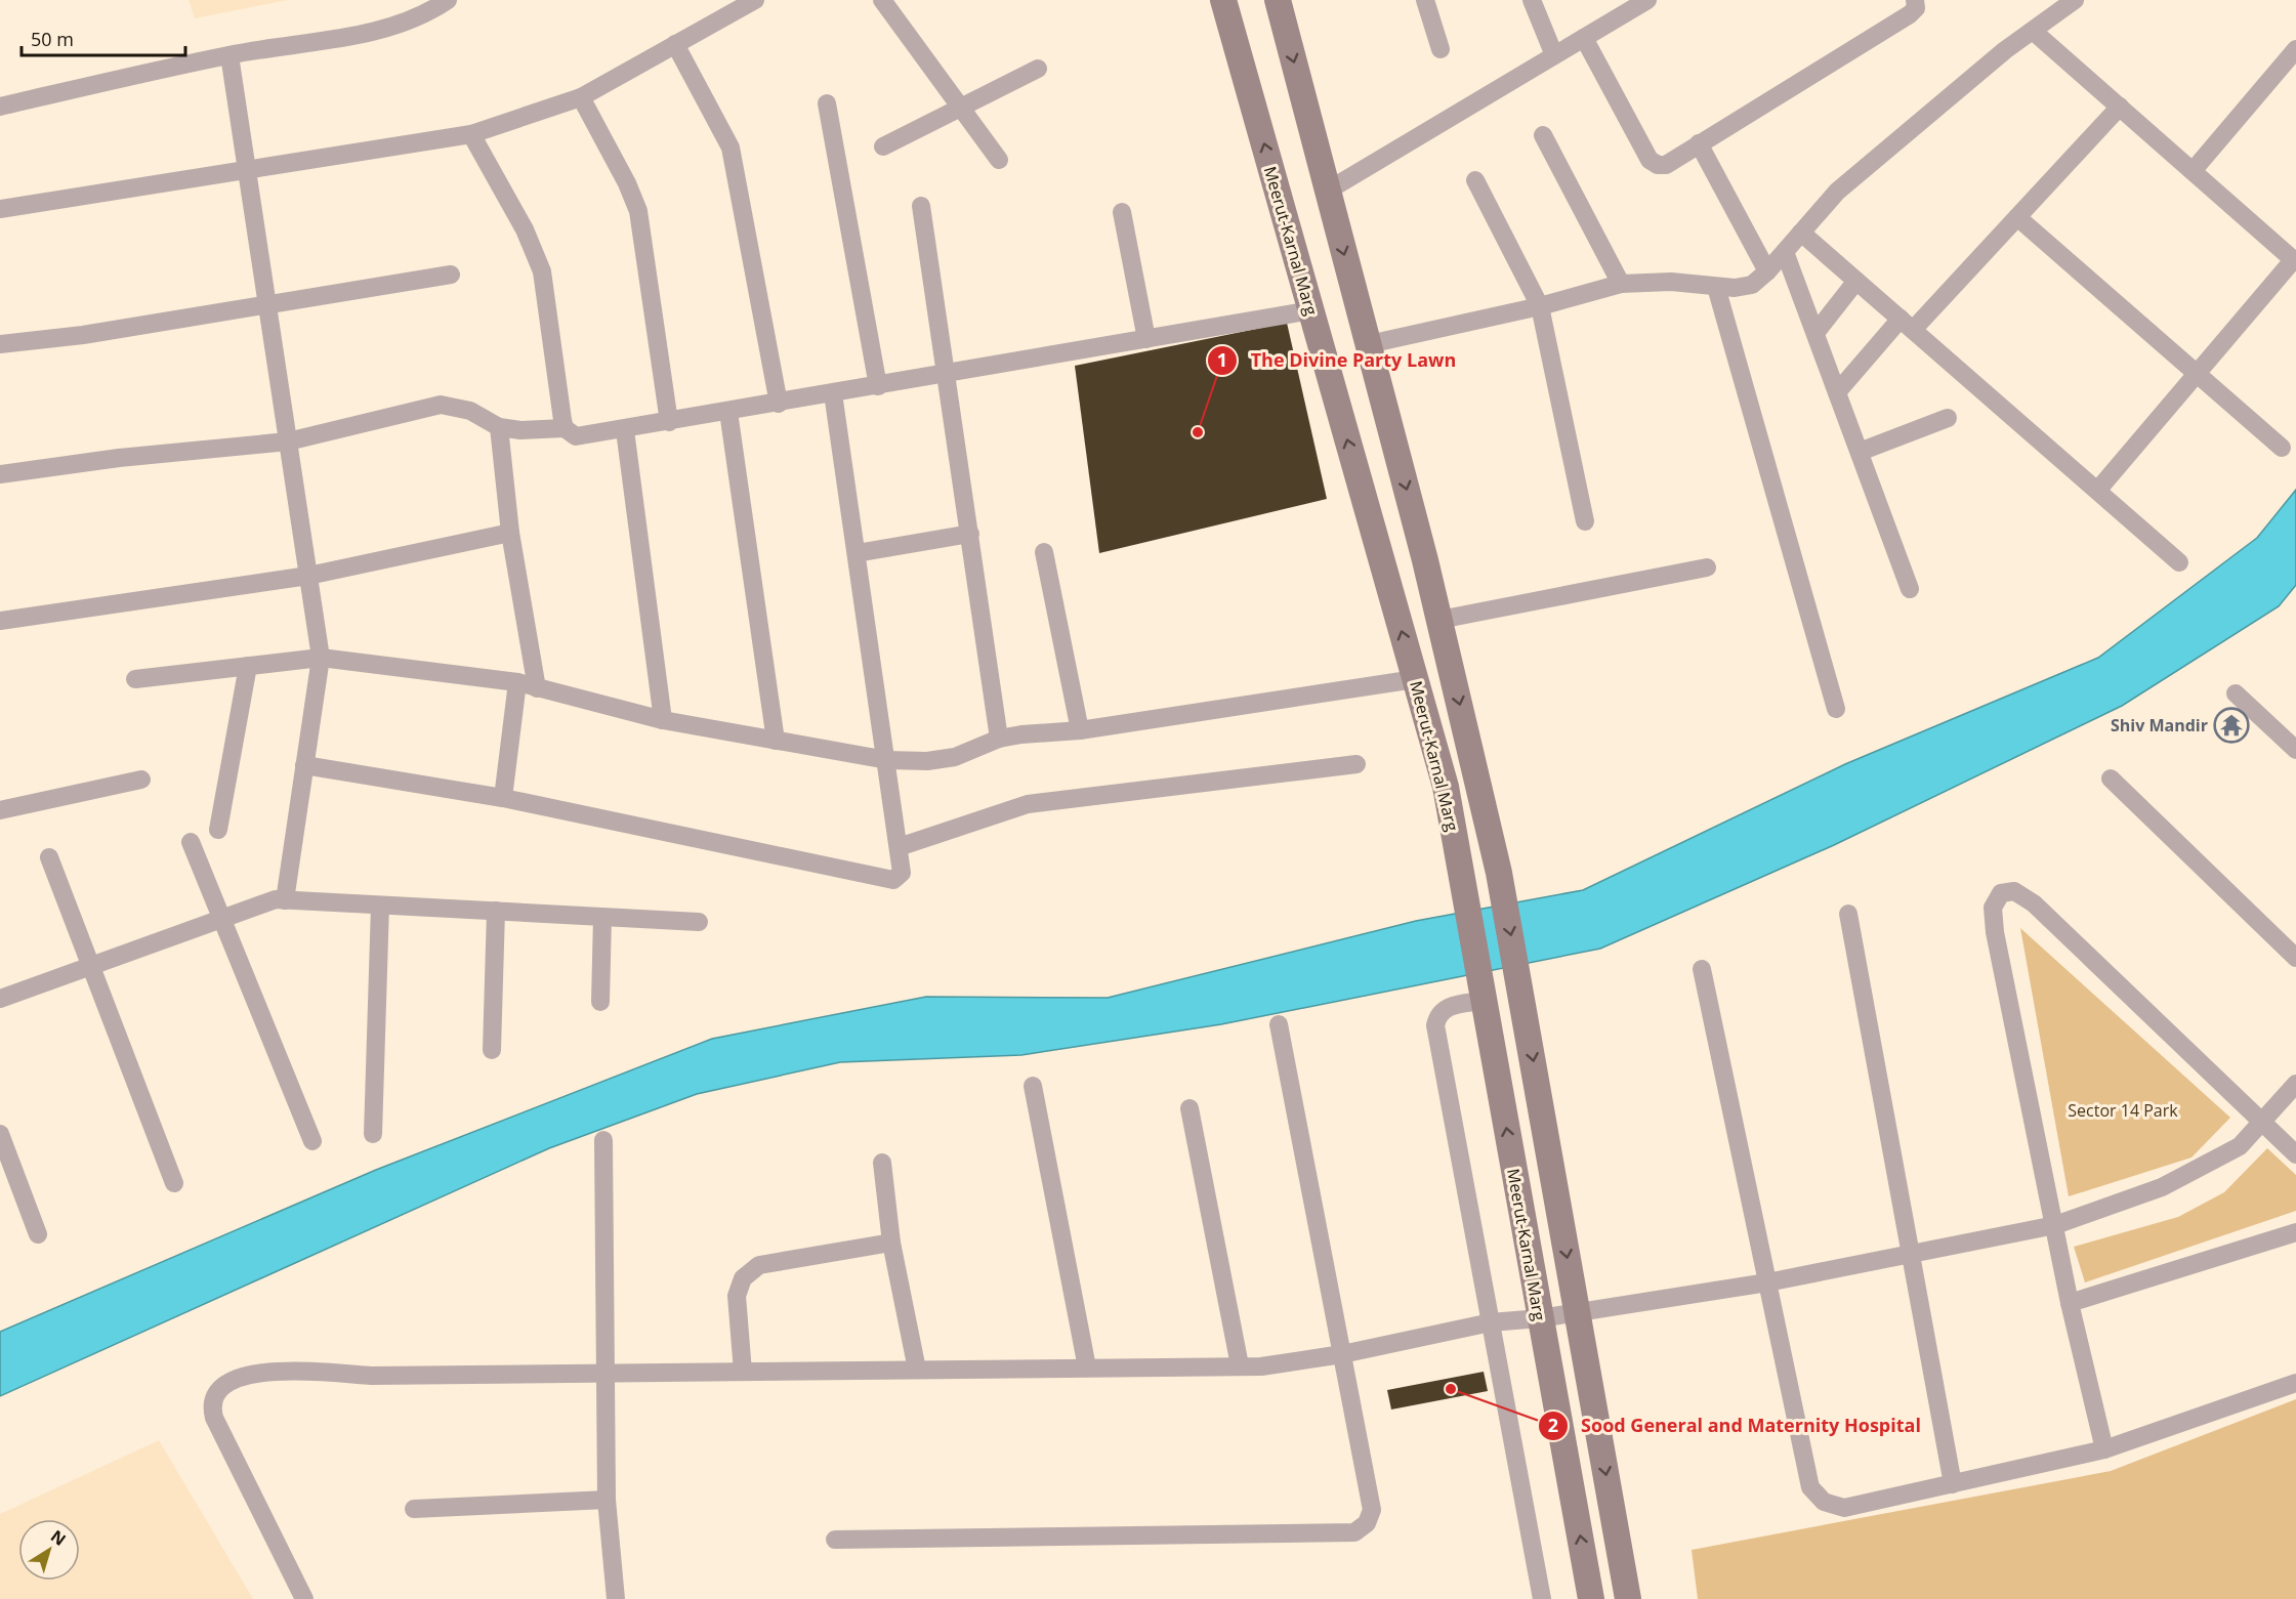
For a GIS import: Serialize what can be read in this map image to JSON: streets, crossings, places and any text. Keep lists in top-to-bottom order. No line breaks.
{"streets":{"street":["Meerut-Karnal Marg"]},"parks":["Sector 14 Park"],"places":{"other":["The Divine Party Lawn","Sood General and Maternity Hospital"],"temple":["Shiv Mandir"]},"scale_bar":"50 m","north":"top right"}
